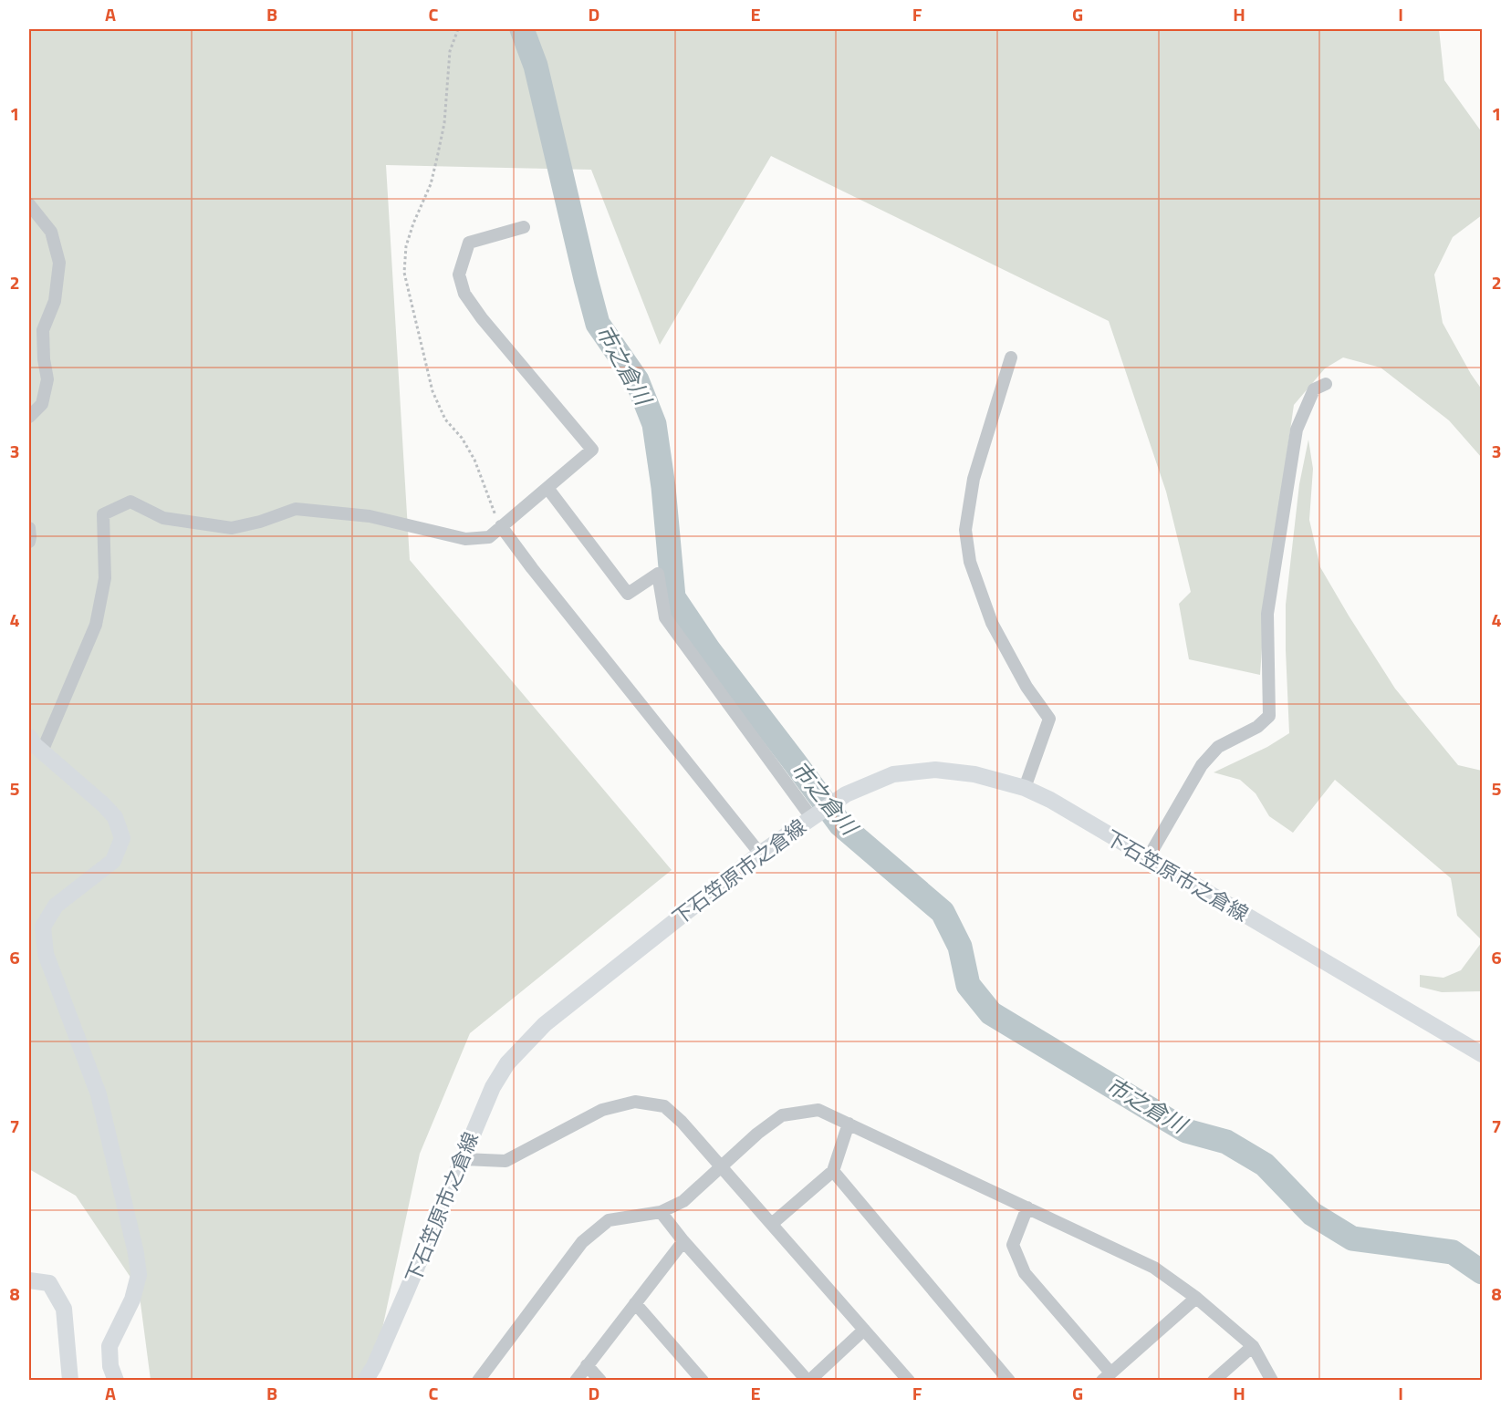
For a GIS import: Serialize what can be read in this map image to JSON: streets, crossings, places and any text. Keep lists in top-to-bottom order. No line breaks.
{"streets":{"main road":["下石笠原市之倉線"]},"water":["市之倉川"],"grid":{"columns":["A","B","C","D","E","F","G","H","I"],"rows":["1","2","3","4","5","6","7","8"]}}
